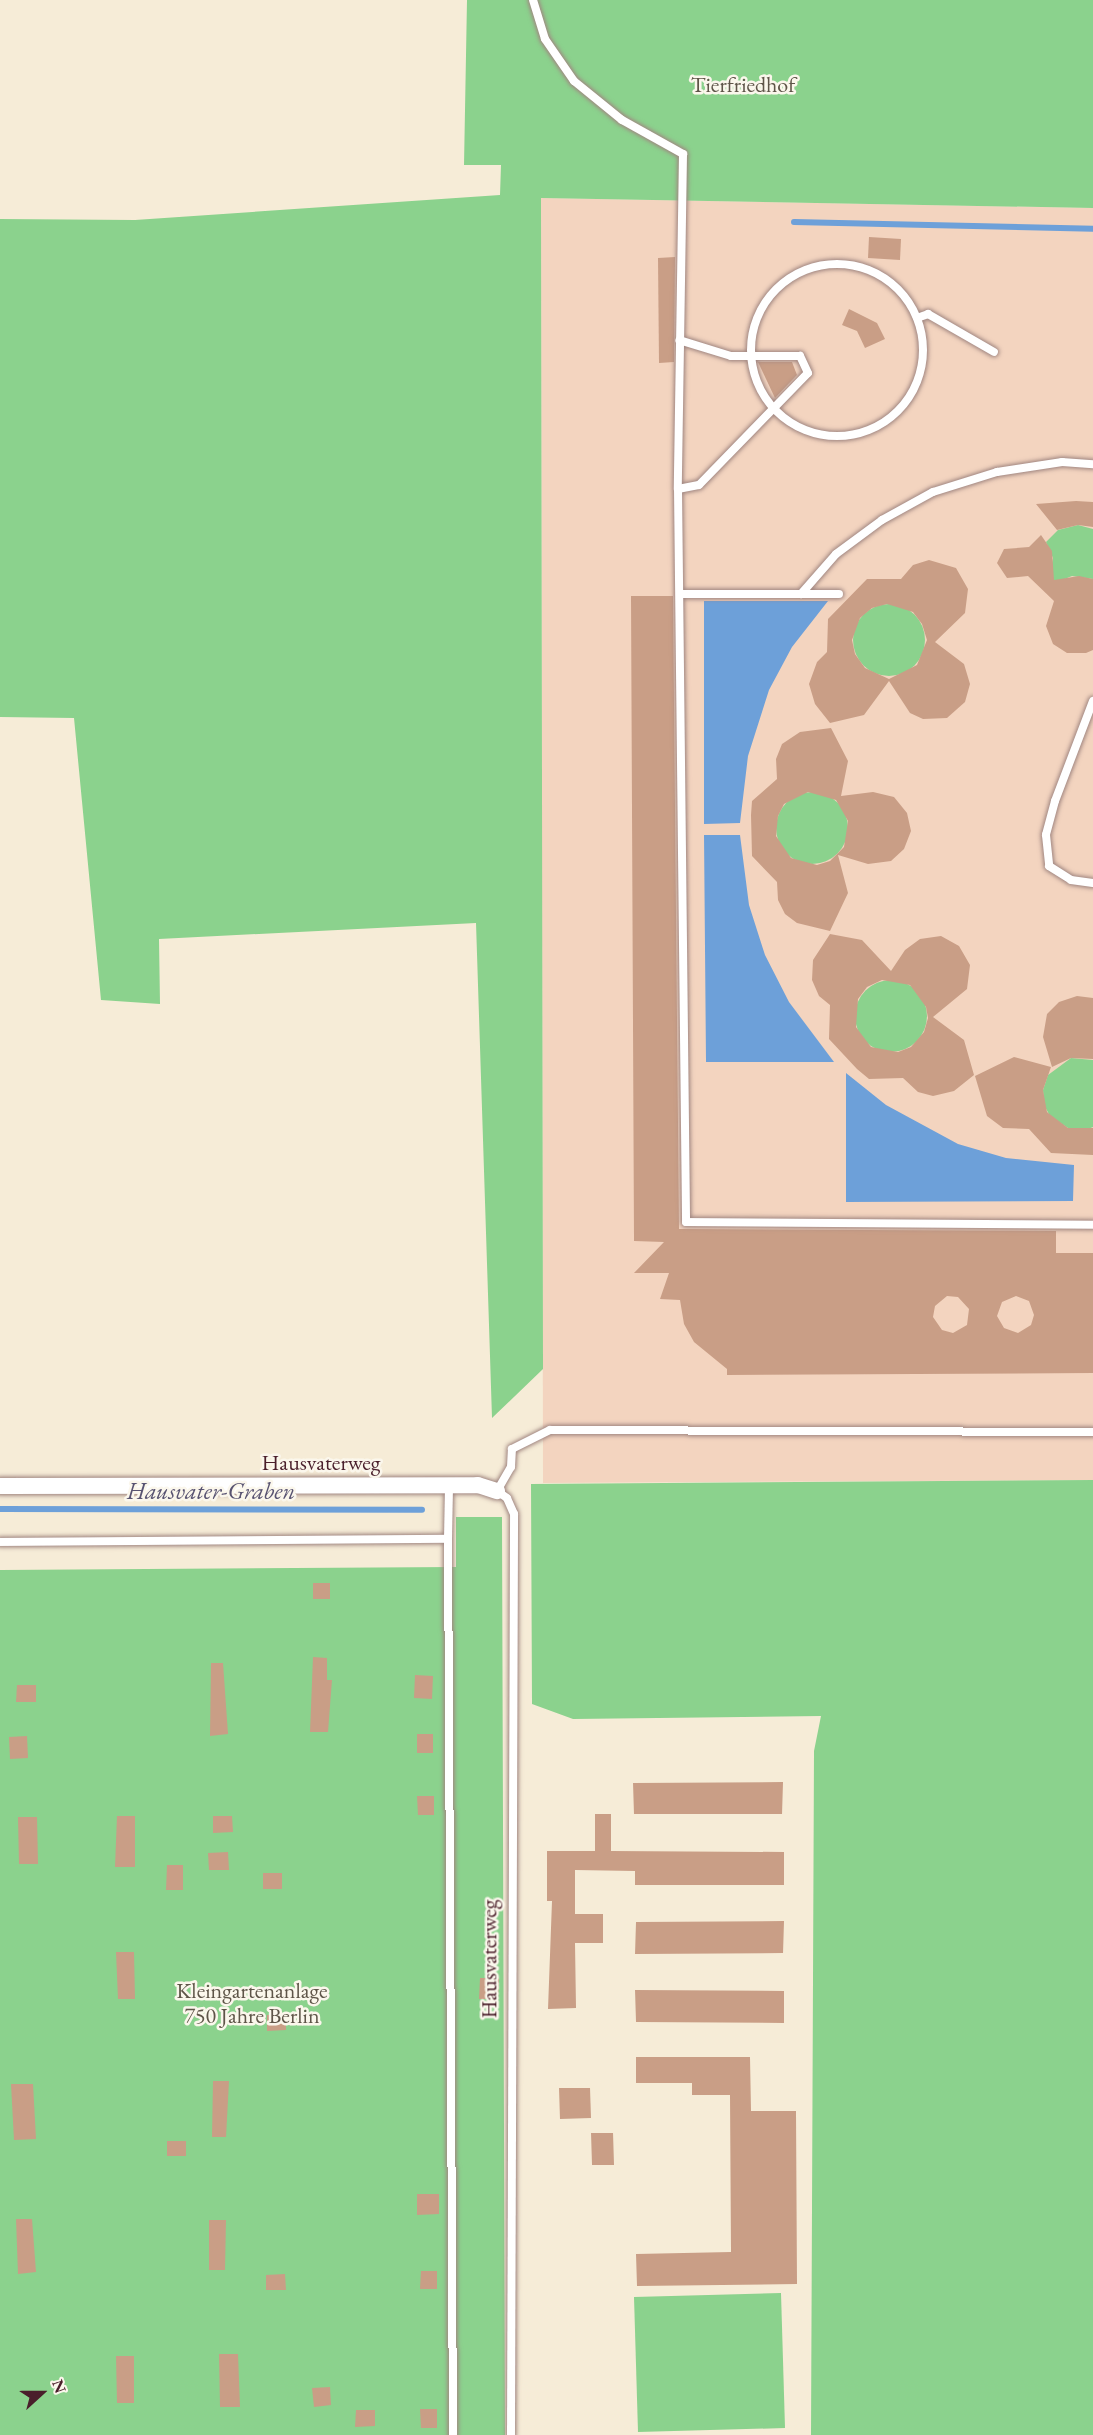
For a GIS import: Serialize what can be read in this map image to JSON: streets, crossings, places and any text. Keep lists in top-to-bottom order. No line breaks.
{"streets":{"street":["Hausvaterweg"]},"water":["Hausvater-Graben"],"parks":["Tierfriedhof","Kleingartenanlage 750 Jahre Berlin"],"north":"right"}
